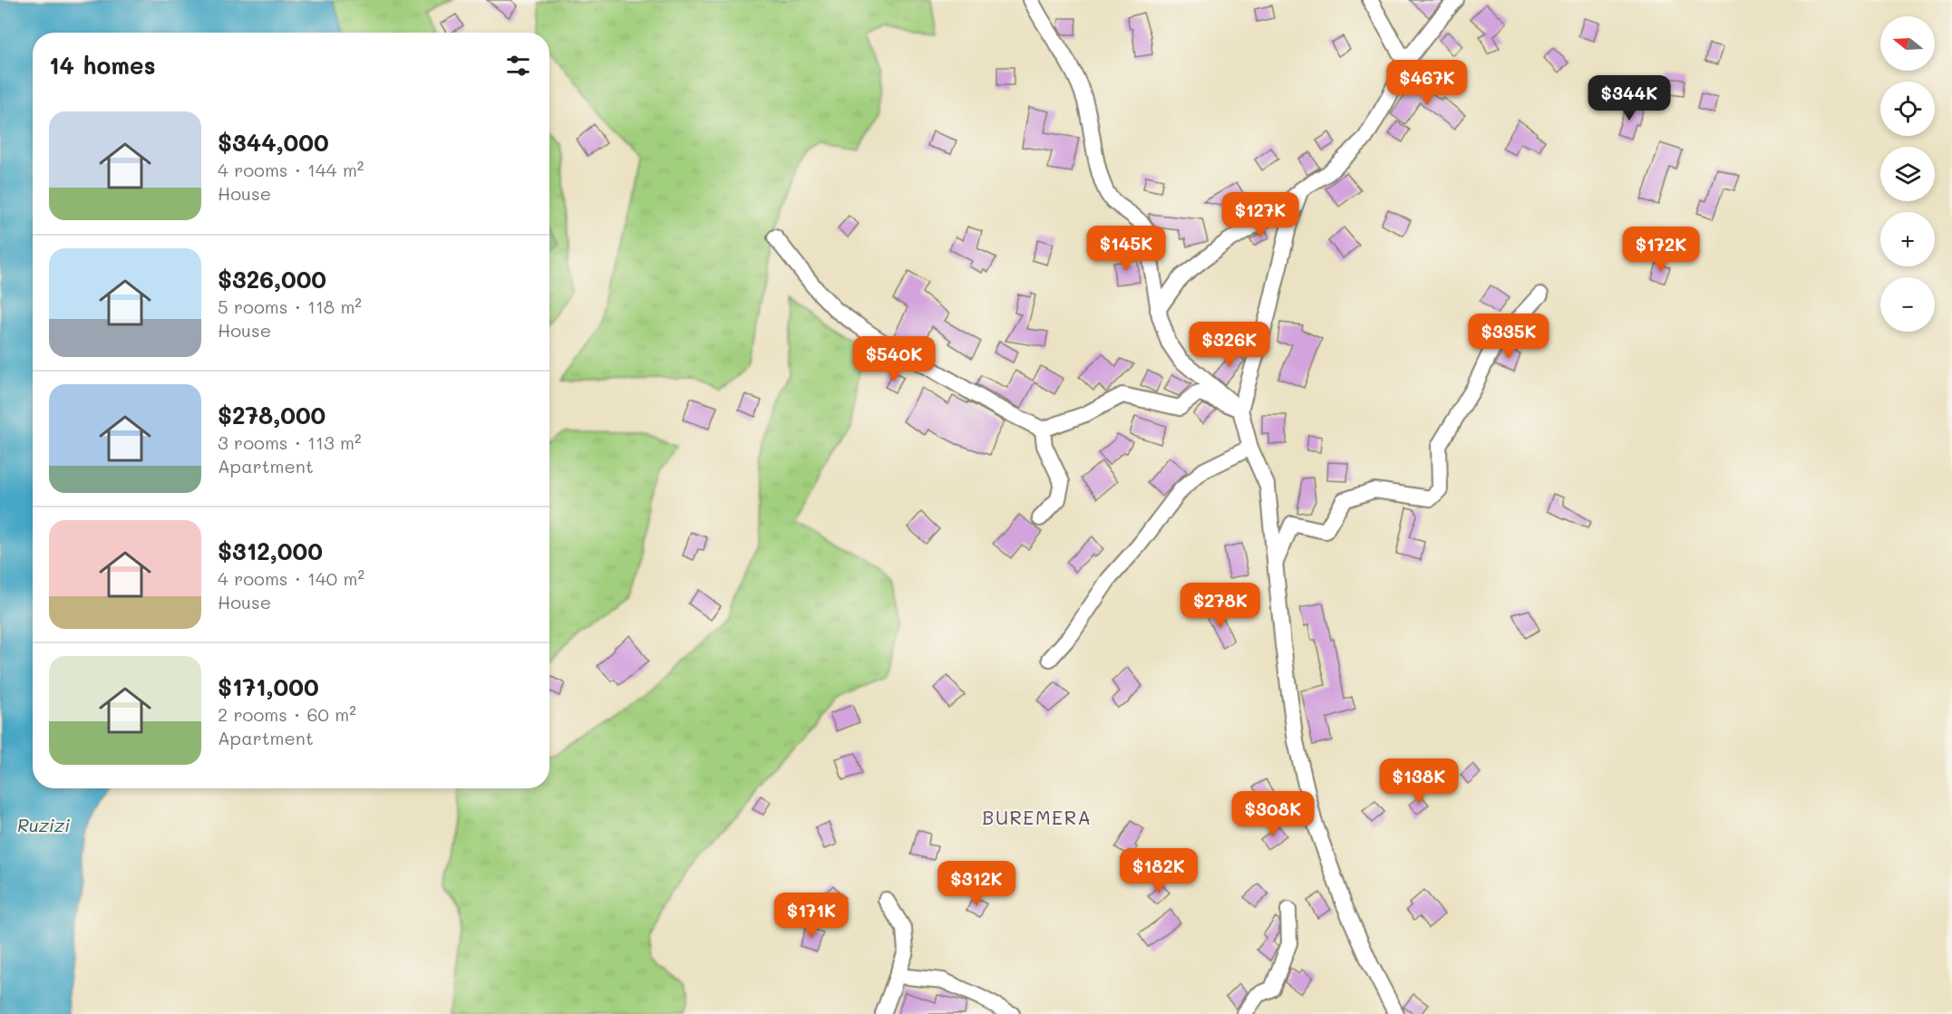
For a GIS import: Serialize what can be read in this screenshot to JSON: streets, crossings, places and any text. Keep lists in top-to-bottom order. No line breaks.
{"districts":["BUREMERA"],"water":["Ruzizi"],"north":"left","page":{"map_buttons":["+","−"],"heading":"14 homes","price":["$467K","$344K","$127K","$145K","$172K","$335K","$326K","$540K","$278K","$138K","$308K","$182K","$312K","$171K"],"list":[{"name":"$344,000","note":"4 rooms · 144 m² · House"},{"name":"$326,000","note":"5 rooms · 118 m² · House"},{"name":"$278,000","note":"3 rooms · 113 m² · Apartment"},{"name":"$312,000","note":"4 rooms · 140 m² · House"},{"name":"$171,000","note":"2 rooms · 60 m² · Apartment"}]}}
